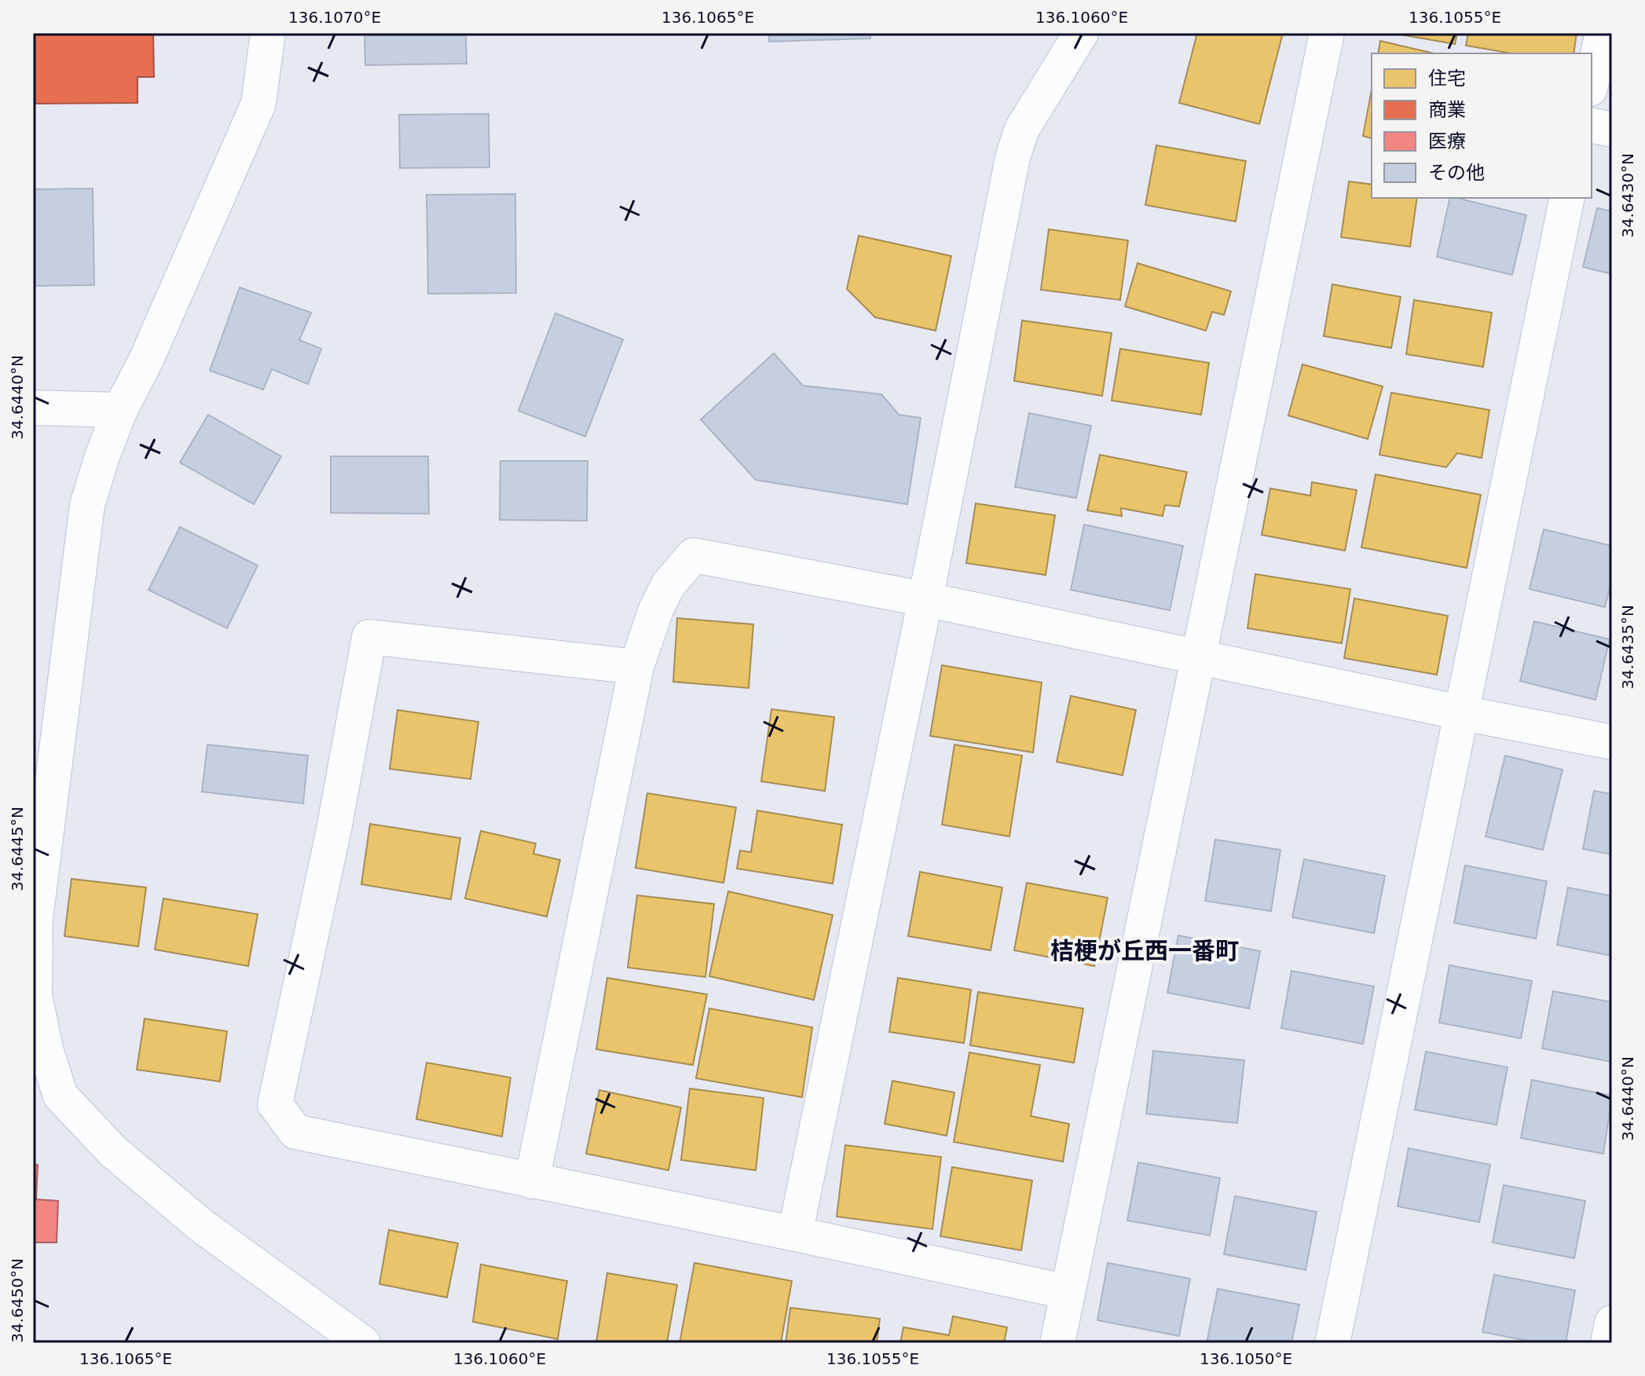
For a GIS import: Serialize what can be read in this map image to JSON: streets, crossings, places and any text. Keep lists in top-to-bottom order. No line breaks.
{"districts":["桔梗が丘西一番町"],"legend":["住宅","商業","医療","その他"],"coordinates":["136.1070°E","136.1065°E","136.1060°E","136.1055°E","34.6430°N","34.6440°N","34.6435°N","34.6445°N","34.6450°N","136.1050°E"]}
